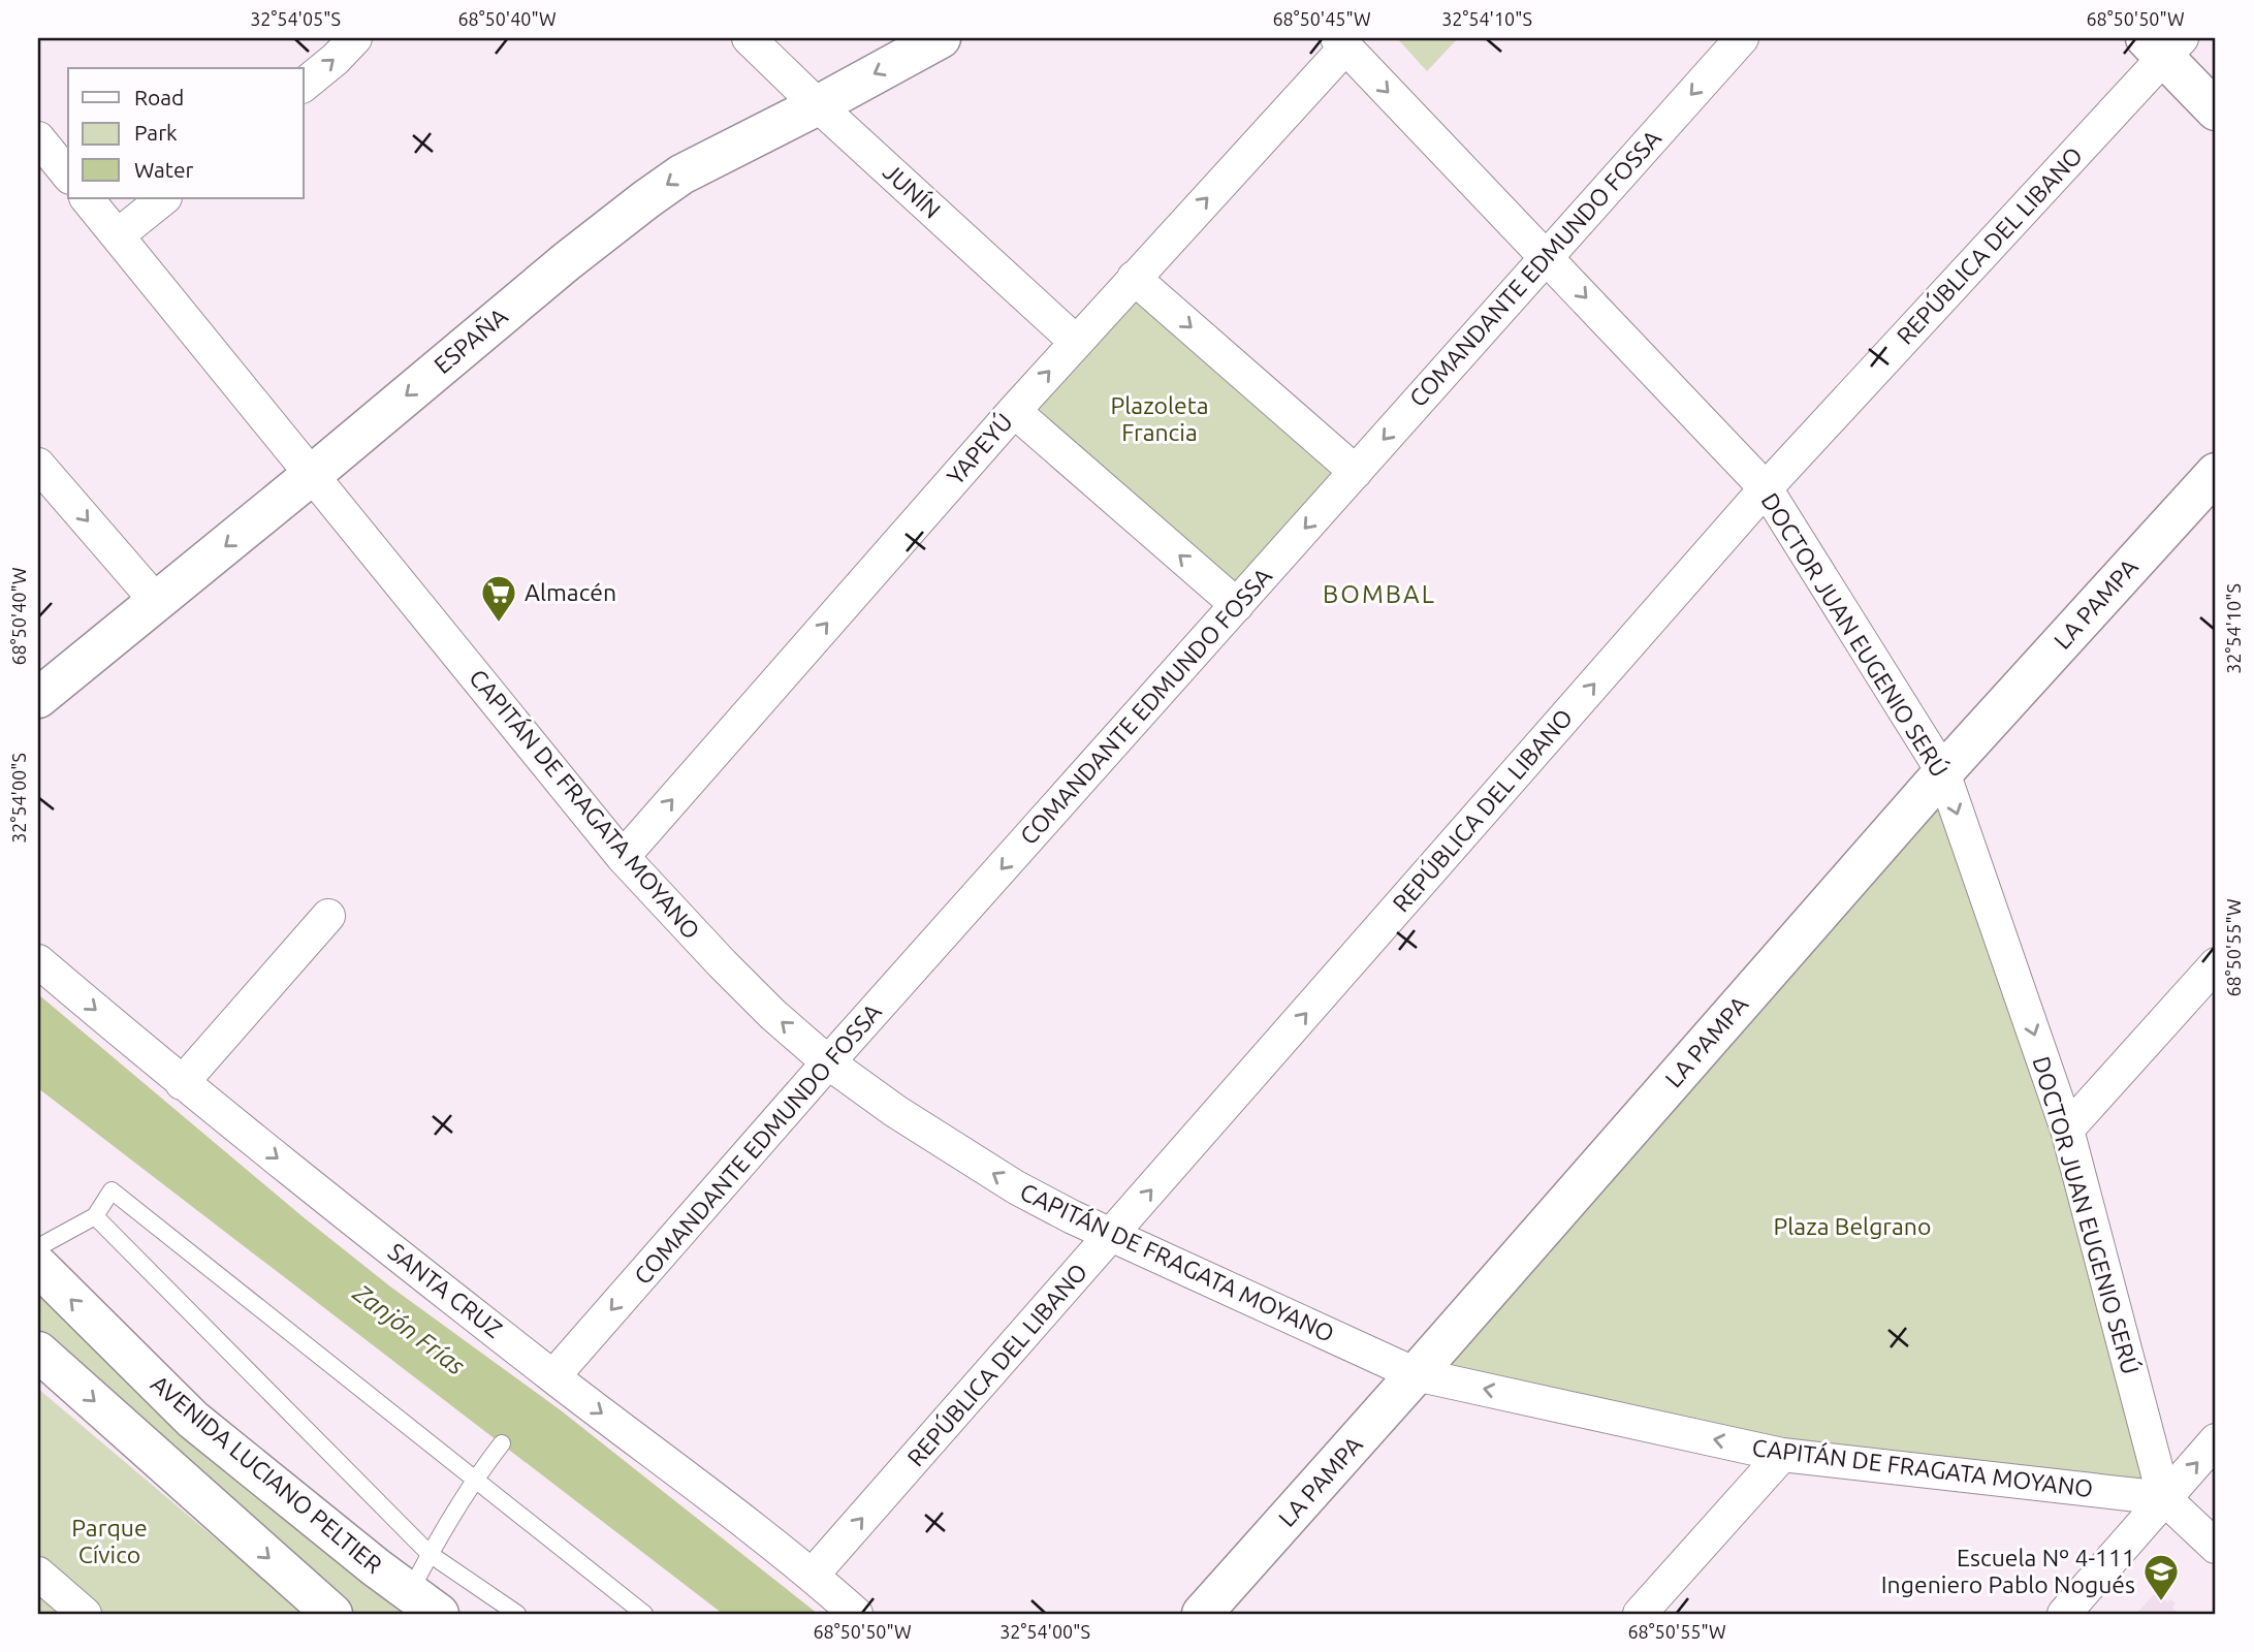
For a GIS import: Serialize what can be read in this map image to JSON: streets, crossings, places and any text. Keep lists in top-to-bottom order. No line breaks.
{"streets":{"street":["JUNÍN","REPÚBLICA DEL LIBANO","COMANDANTE EDMUNDO FOSSA","ESPAÑA","YAPEYÚ","LA PAMPA","DOCTOR JUAN EUGENIO SERÚ","CAPITÁN DE FRAGATA MOYANO","SANTA CRUZ","AVENIDA LUCIANO PELTIER"]},"crossings":[["JUNÍN","ESPAÑA"],["JUNÍN","YAPEYÚ"],["REPÚBLICA DEL LIBANO","DOCTOR JUAN EUGENIO SERÚ"],["REPÚBLICA DEL LIBANO","CAPITÁN DE FRAGATA MOYANO"],["REPÚBLICA DEL LIBANO","SANTA CRUZ"],["COMANDANTE EDMUNDO FOSSA","DOCTOR JUAN EUGENIO SERÚ"],["COMANDANTE EDMUNDO FOSSA","CAPITÁN DE FRAGATA MOYANO"],["COMANDANTE EDMUNDO FOSSA","SANTA CRUZ"],["ESPAÑA","CAPITÁN DE FRAGATA MOYANO"],["YAPEYÚ","DOCTOR JUAN EUGENIO SERÚ"],["YAPEYÚ","CAPITÁN DE FRAGATA MOYANO"],["LA PAMPA","DOCTOR JUAN EUGENIO SERÚ"],["LA PAMPA","CAPITÁN DE FRAGATA MOYANO"],["DOCTOR JUAN EUGENIO SERÚ","CAPITÁN DE FRAGATA MOYANO"]],"one_way":["REPÚBLICA DEL LIBANO","COMANDANTE EDMUNDO FOSSA","ESPAÑA","YAPEYÚ","DOCTOR JUAN EUGENIO SERÚ","CAPITÁN DE FRAGATA MOYANO","SANTA CRUZ"],"districts":["BOMBAL"],"water":["Zanjón Frías"],"parks":["Plazoleta Francia","Plaza Belgrano","Parque Cívico"],"places":{"supermarket":["Almacén"],"school or university":["Escuela Nº 4-111 Ingeniero Pablo Nogués"]},"legend":["Road","Park","Water"],"coordinates":["32°54'05\"S","68°50'40\"W","68°50'45\"W","32°54'10\"S","68°50'50\"W","32°54'00\"S","68°50'55\"W"]}
